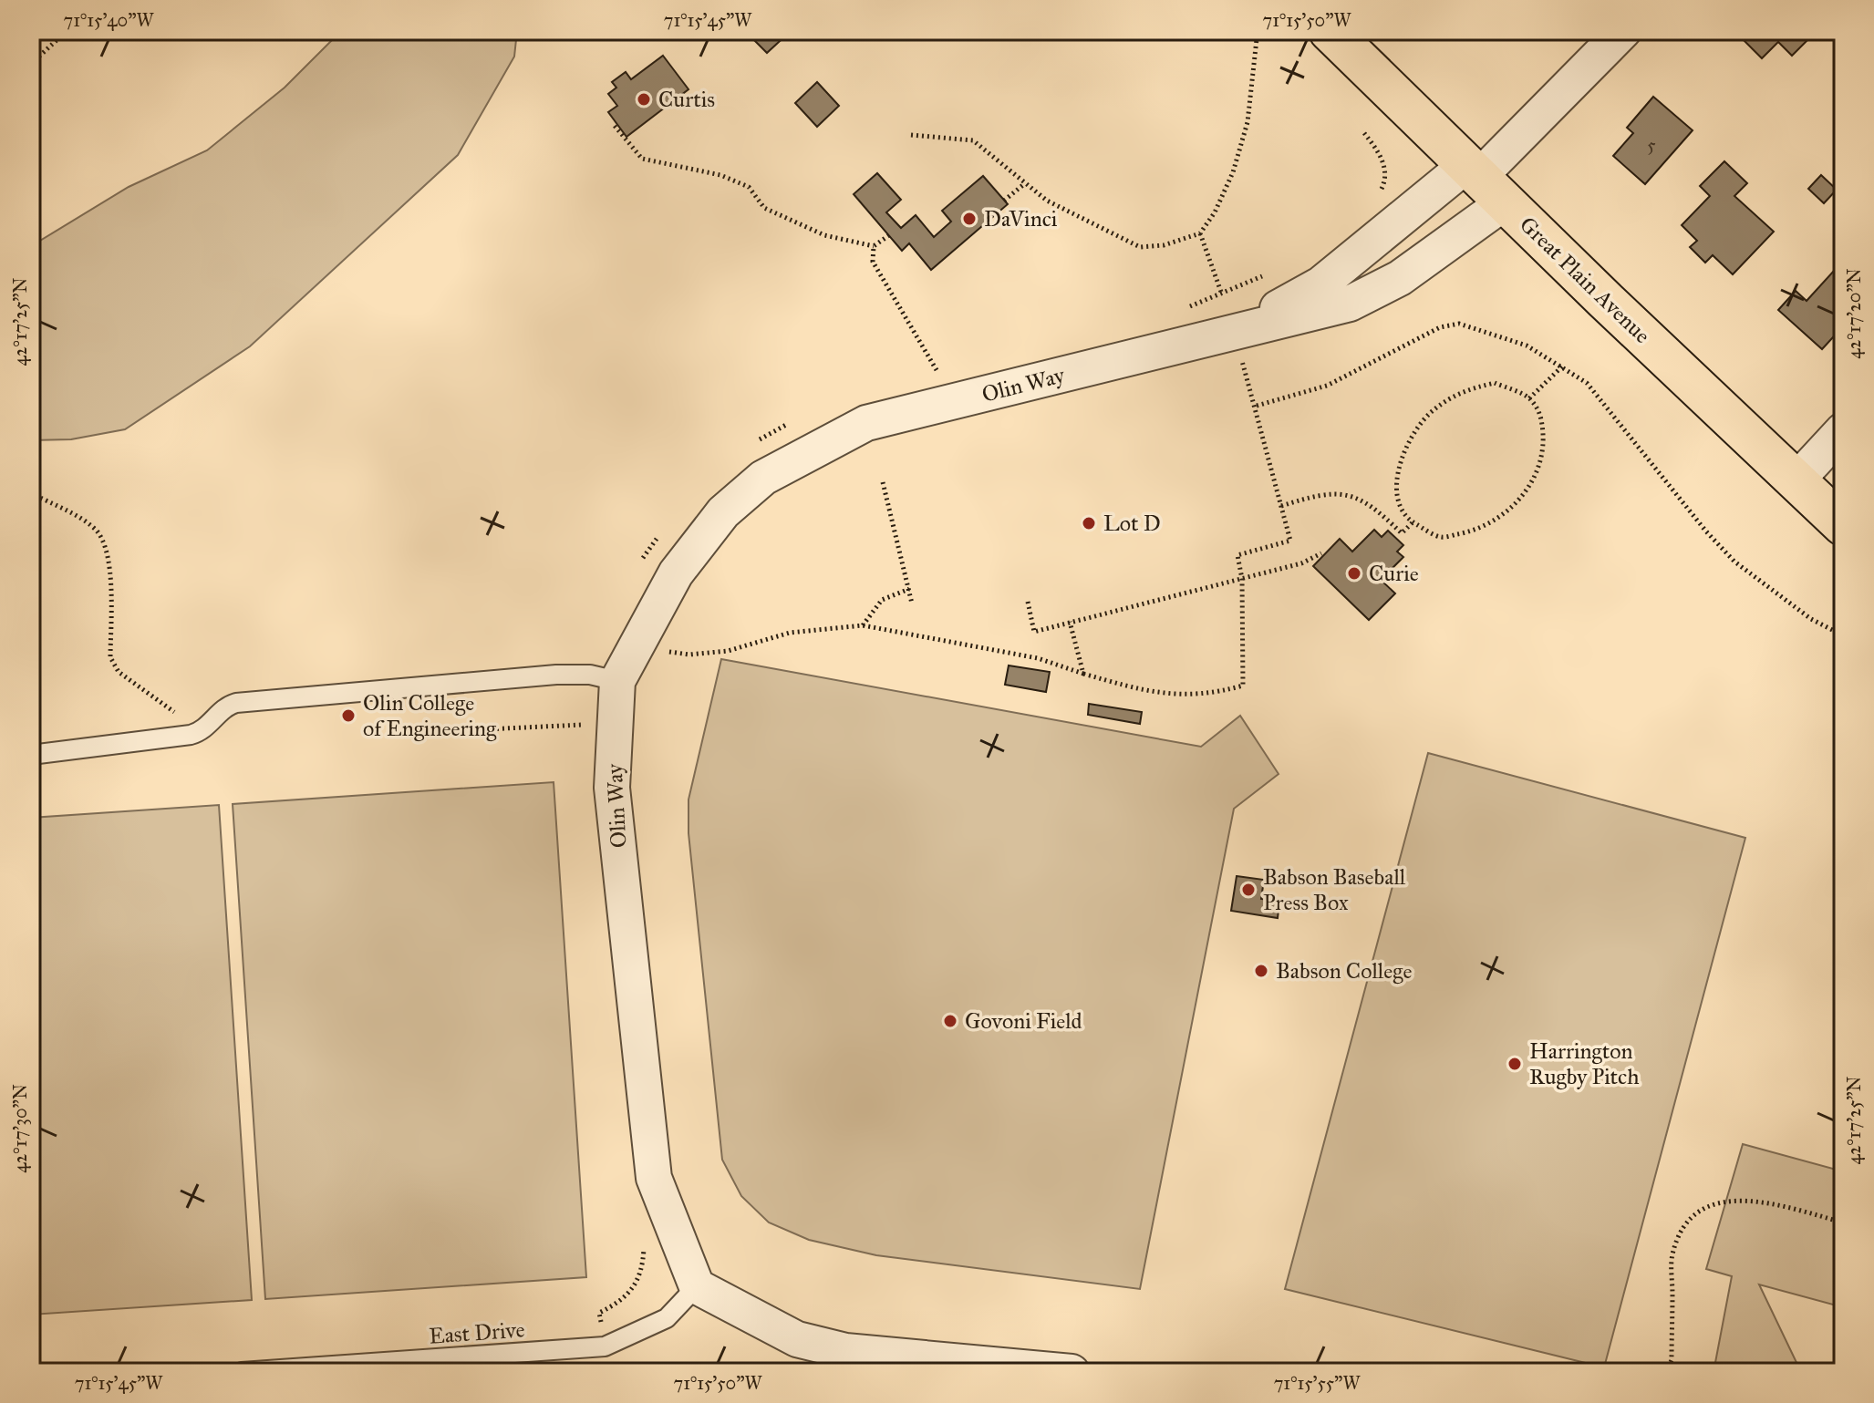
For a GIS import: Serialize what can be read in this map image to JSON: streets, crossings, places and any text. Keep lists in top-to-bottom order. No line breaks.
{"streets":{"main road":["Great Plain Avenue"],"street":["Olin Way"],"lane":["East Drive"]},"crossings":[["Great Plain Avenue","Olin Way"],["Olin Way","East Drive"]],"places":["Curtis","DaVinci","Lot D","Curie","Olin College of Engineering","Babson Baseball Press Box","Babson College","Govoni Field","Harrington Rugby Pitch"],"house_numbers":["5"],"coordinates":["71°15'40\"W","71°15'45\"W","71°15'50\"W","42°17'20\"N","42°17'25\"N","42°17'30\"N","71°15'55\"W"]}
